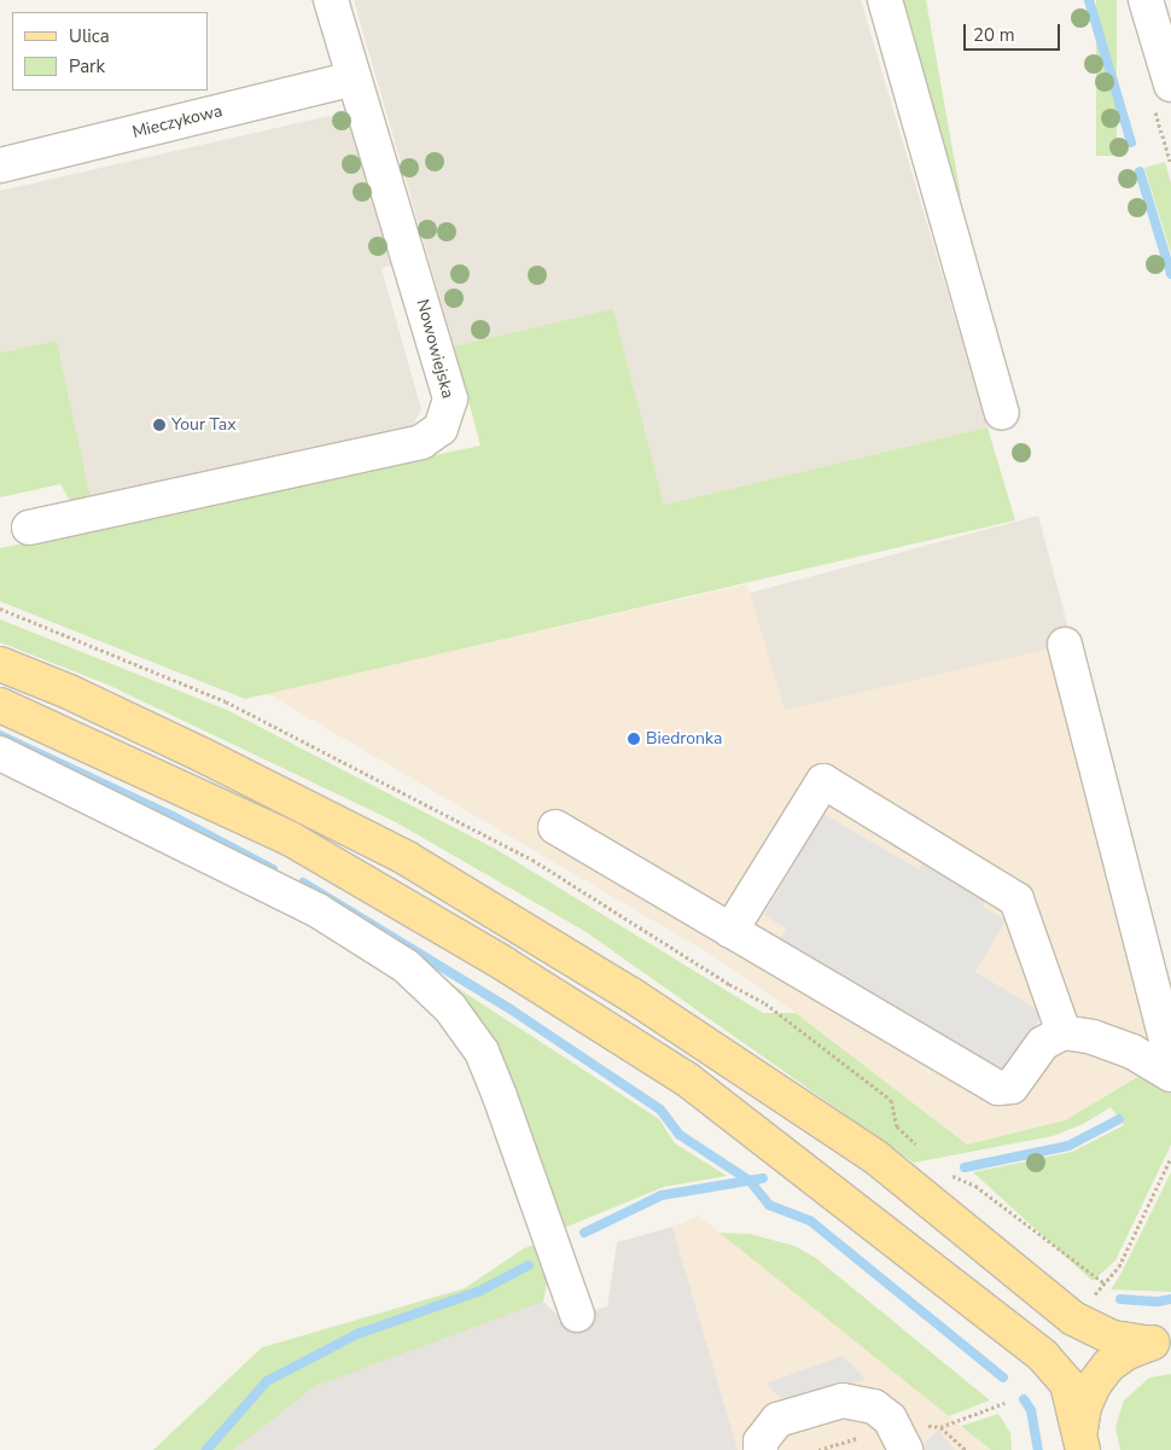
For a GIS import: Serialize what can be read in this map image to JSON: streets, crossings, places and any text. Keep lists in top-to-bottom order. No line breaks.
{"streets":{"street":["Mieczykowa","Nowowiejska"]},"crossings":[["Mieczykowa","Nowowiejska"]],"places":["Your Tax","Biedronka"],"legend":["Ulica","Park"],"scale_bar":"20 m"}
